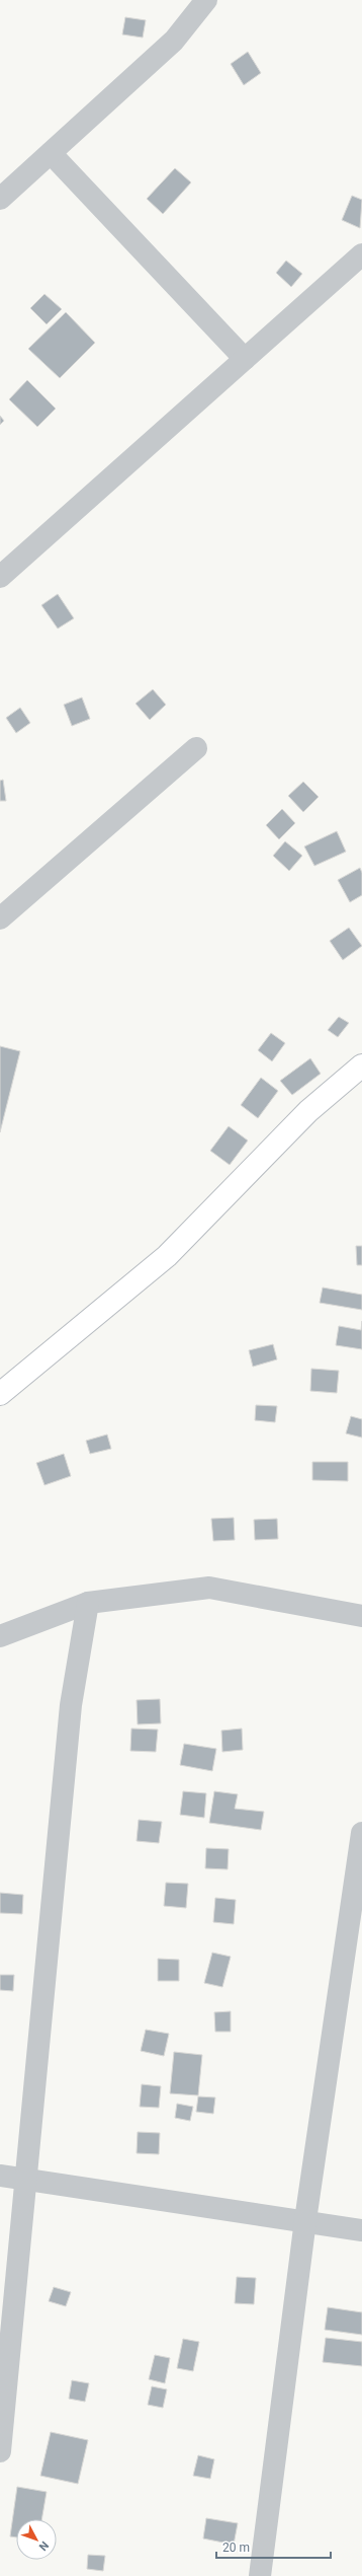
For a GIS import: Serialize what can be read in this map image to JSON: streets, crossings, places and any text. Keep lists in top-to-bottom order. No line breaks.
{"scale_bar":"20 m","north":"bottom right"}
